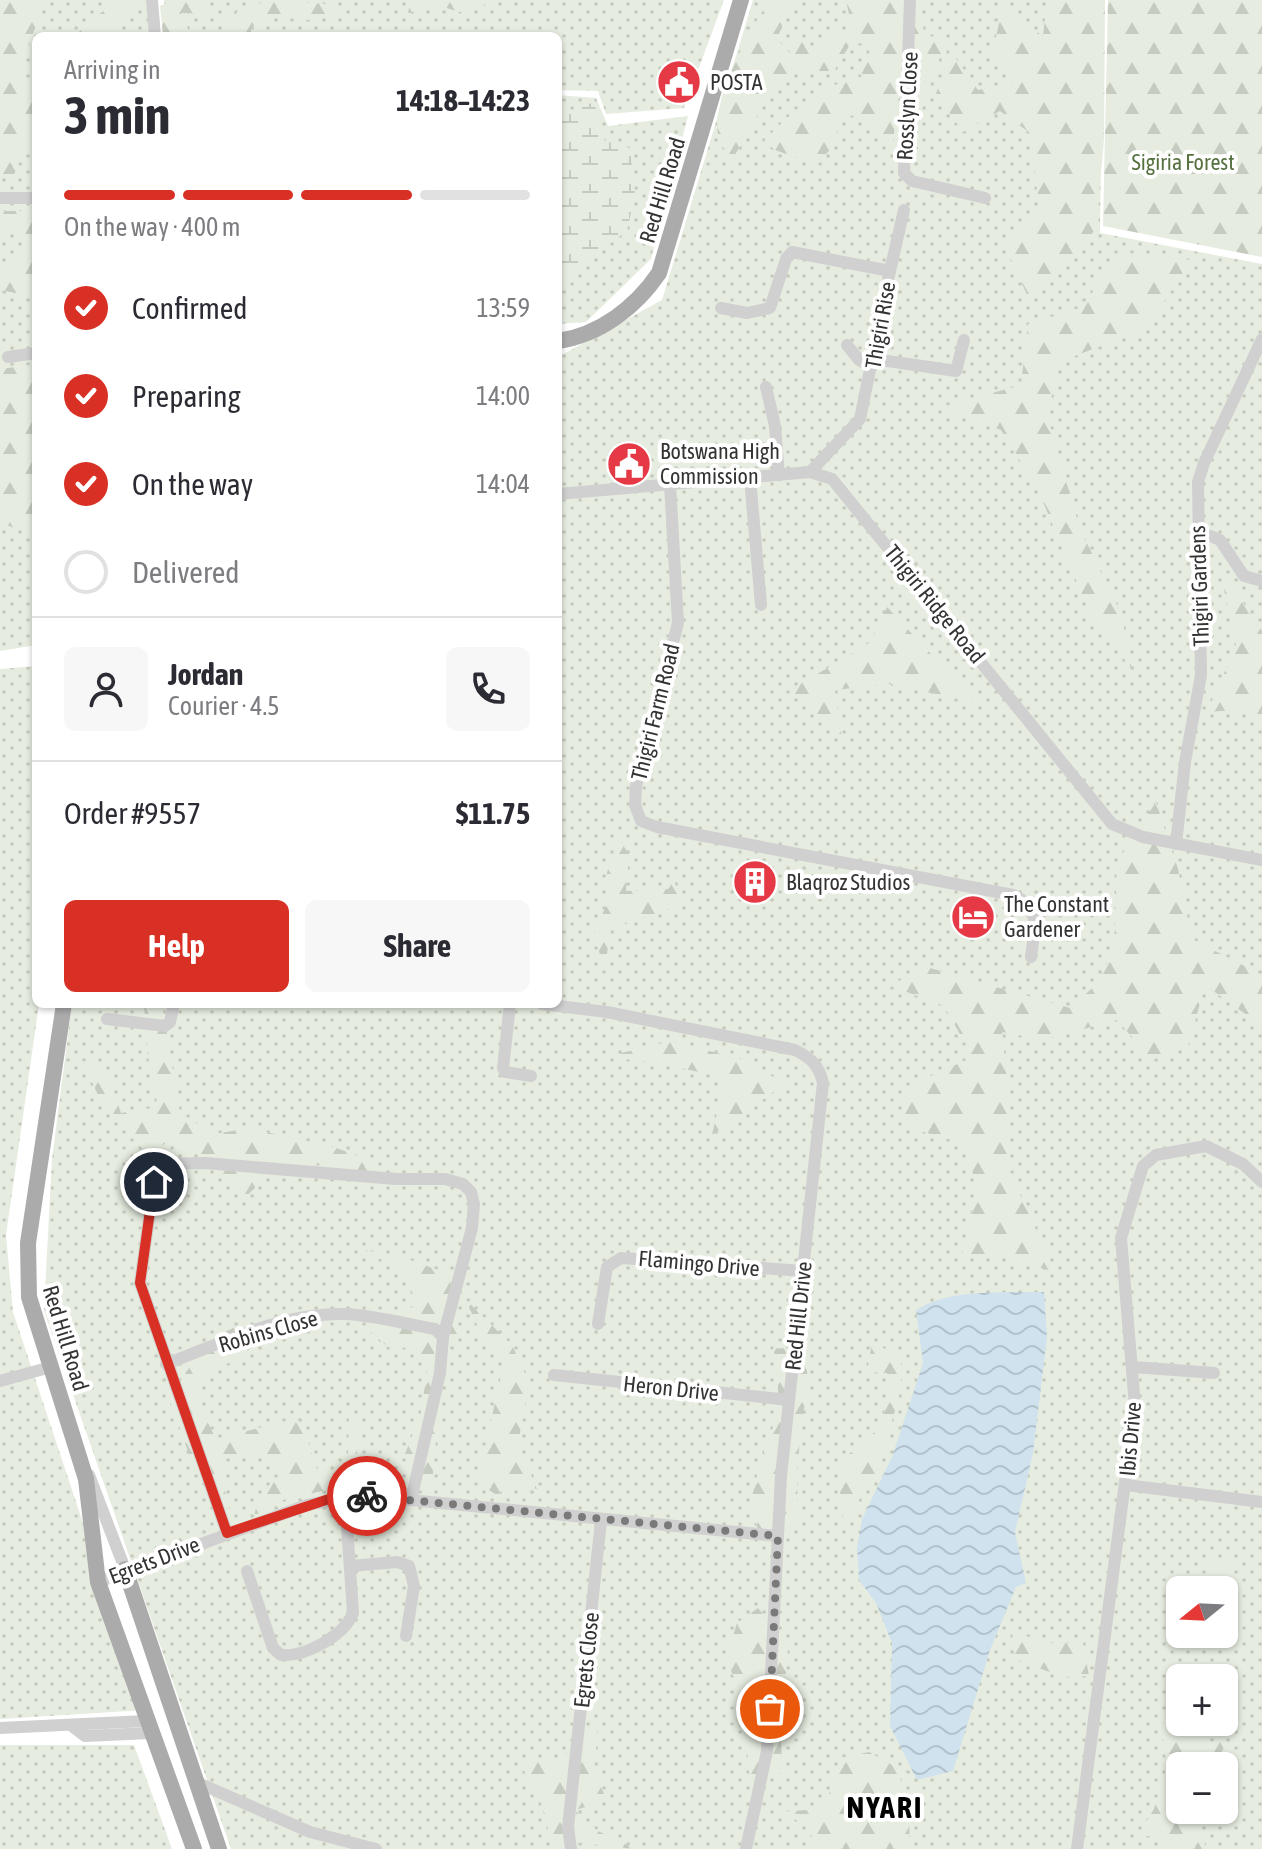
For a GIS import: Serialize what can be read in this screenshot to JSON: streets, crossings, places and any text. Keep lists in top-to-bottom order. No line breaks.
{"streets":{"main road":["Red Hill Road"],"street":["Rosslyn Close","Thigiri Rise","Thigiri Gardens","Thigiri Ridge Road","Thigiri Farm Road","Flamingo Drive","Red Hill Drive","Robins Close","Heron Drive","Ibis Drive","Egrets Drive","Egrets Close"]},"crossings":[["Red Hill Road","Egrets Drive"],["Thigiri Rise","Thigiri Ridge Road"],["Thigiri Gardens","Thigiri Ridge Road"],["Flamingo Drive","Red Hill Drive"],["Red Hill Drive","Heron Drive"],["Red Hill Drive","Egrets Drive"],["Egrets Drive","Egrets Close"]],"districts":["NYARI"],"parks":["Sigiria Forest"],"places":{"public building":["POSTA","Botswana High Commission"],"building":["Blaqroz Studios"],"hotel":["The Constant Gardener"]},"north":"left","page":{"heading":["3 min","Arriving in","14:18–14:23"],"panel":["Jordan","Courier · 4.5","Order #9557","$11.75"],"bar":"On the way · 400 m","list":[["Confirmed","13:59"],["Preparing","14:00"],["On the way","14:04"],"Delivered"],"buttons":["Help","Share"],"map_buttons":["+","−"]}}
